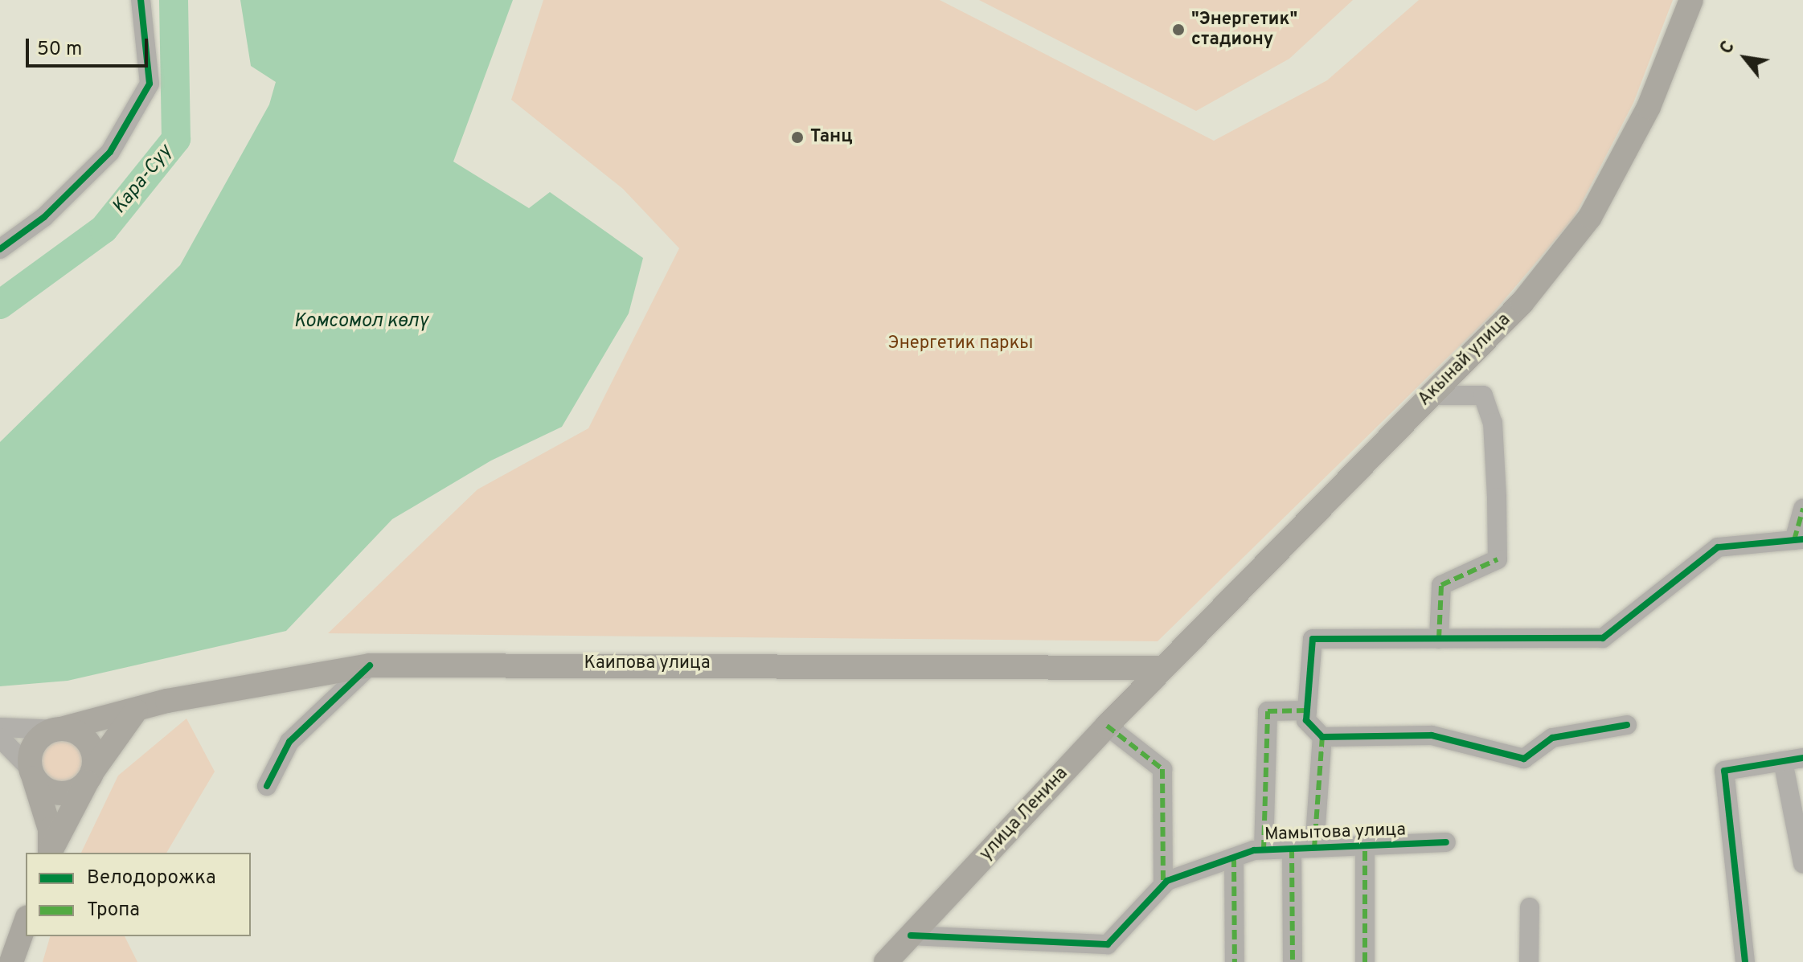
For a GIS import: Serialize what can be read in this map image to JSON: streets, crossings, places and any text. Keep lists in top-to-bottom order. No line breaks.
{"streets":{"main road":["Акынай улица","Каипова улица","улица Ленина"],"street":["Мамытова улица"]},"crossings":[["Акынай улица","Каипова улица"],["Акынай улица","улица Ленина"],["Каипова улица","улица Ленина"],["улица Ленина","Мамытова улица"]],"water":["Кара-Суу","Комсомол көлү"],"parks":["Энергетик паркы"],"places":["\"Энергетик\" стадиону","Танц"],"legend":["Велодорожка","Тропа"],"scale_bar":"50 m","north":"top left"}
